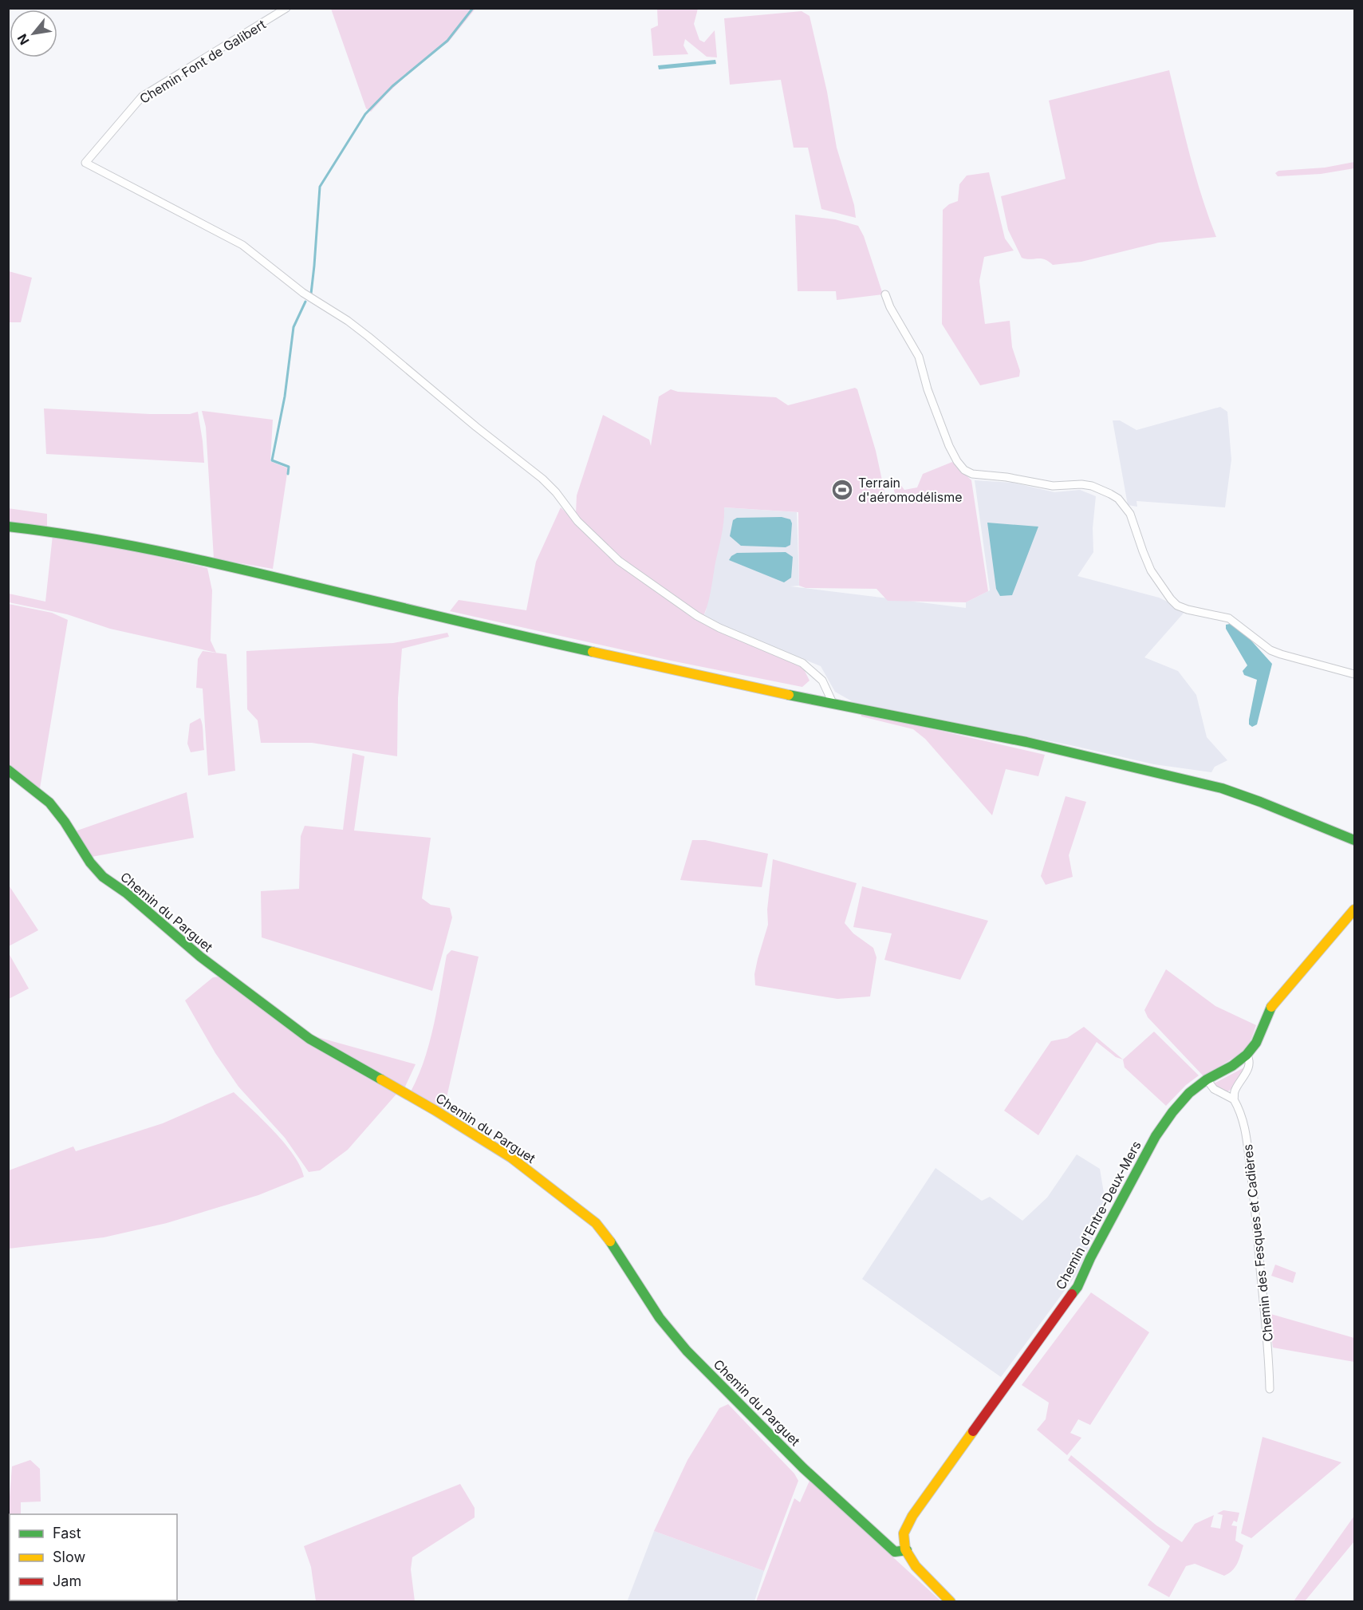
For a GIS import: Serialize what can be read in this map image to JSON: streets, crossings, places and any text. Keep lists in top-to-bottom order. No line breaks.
{"streets":{"street":["Chemin Font de Galibert","Chemin du Parguet","Chemin d'Entre-Deux-Mers","Chemin des Fesques et Cadières"]},"crossings":[["Chemin du Parguet","Chemin d'Entre-Deux-Mers"]],"places":{"sports":["Terrain d'aéromodélisme"]},"legend":["Fast","Slow","Jam"],"north":"bottom left"}
